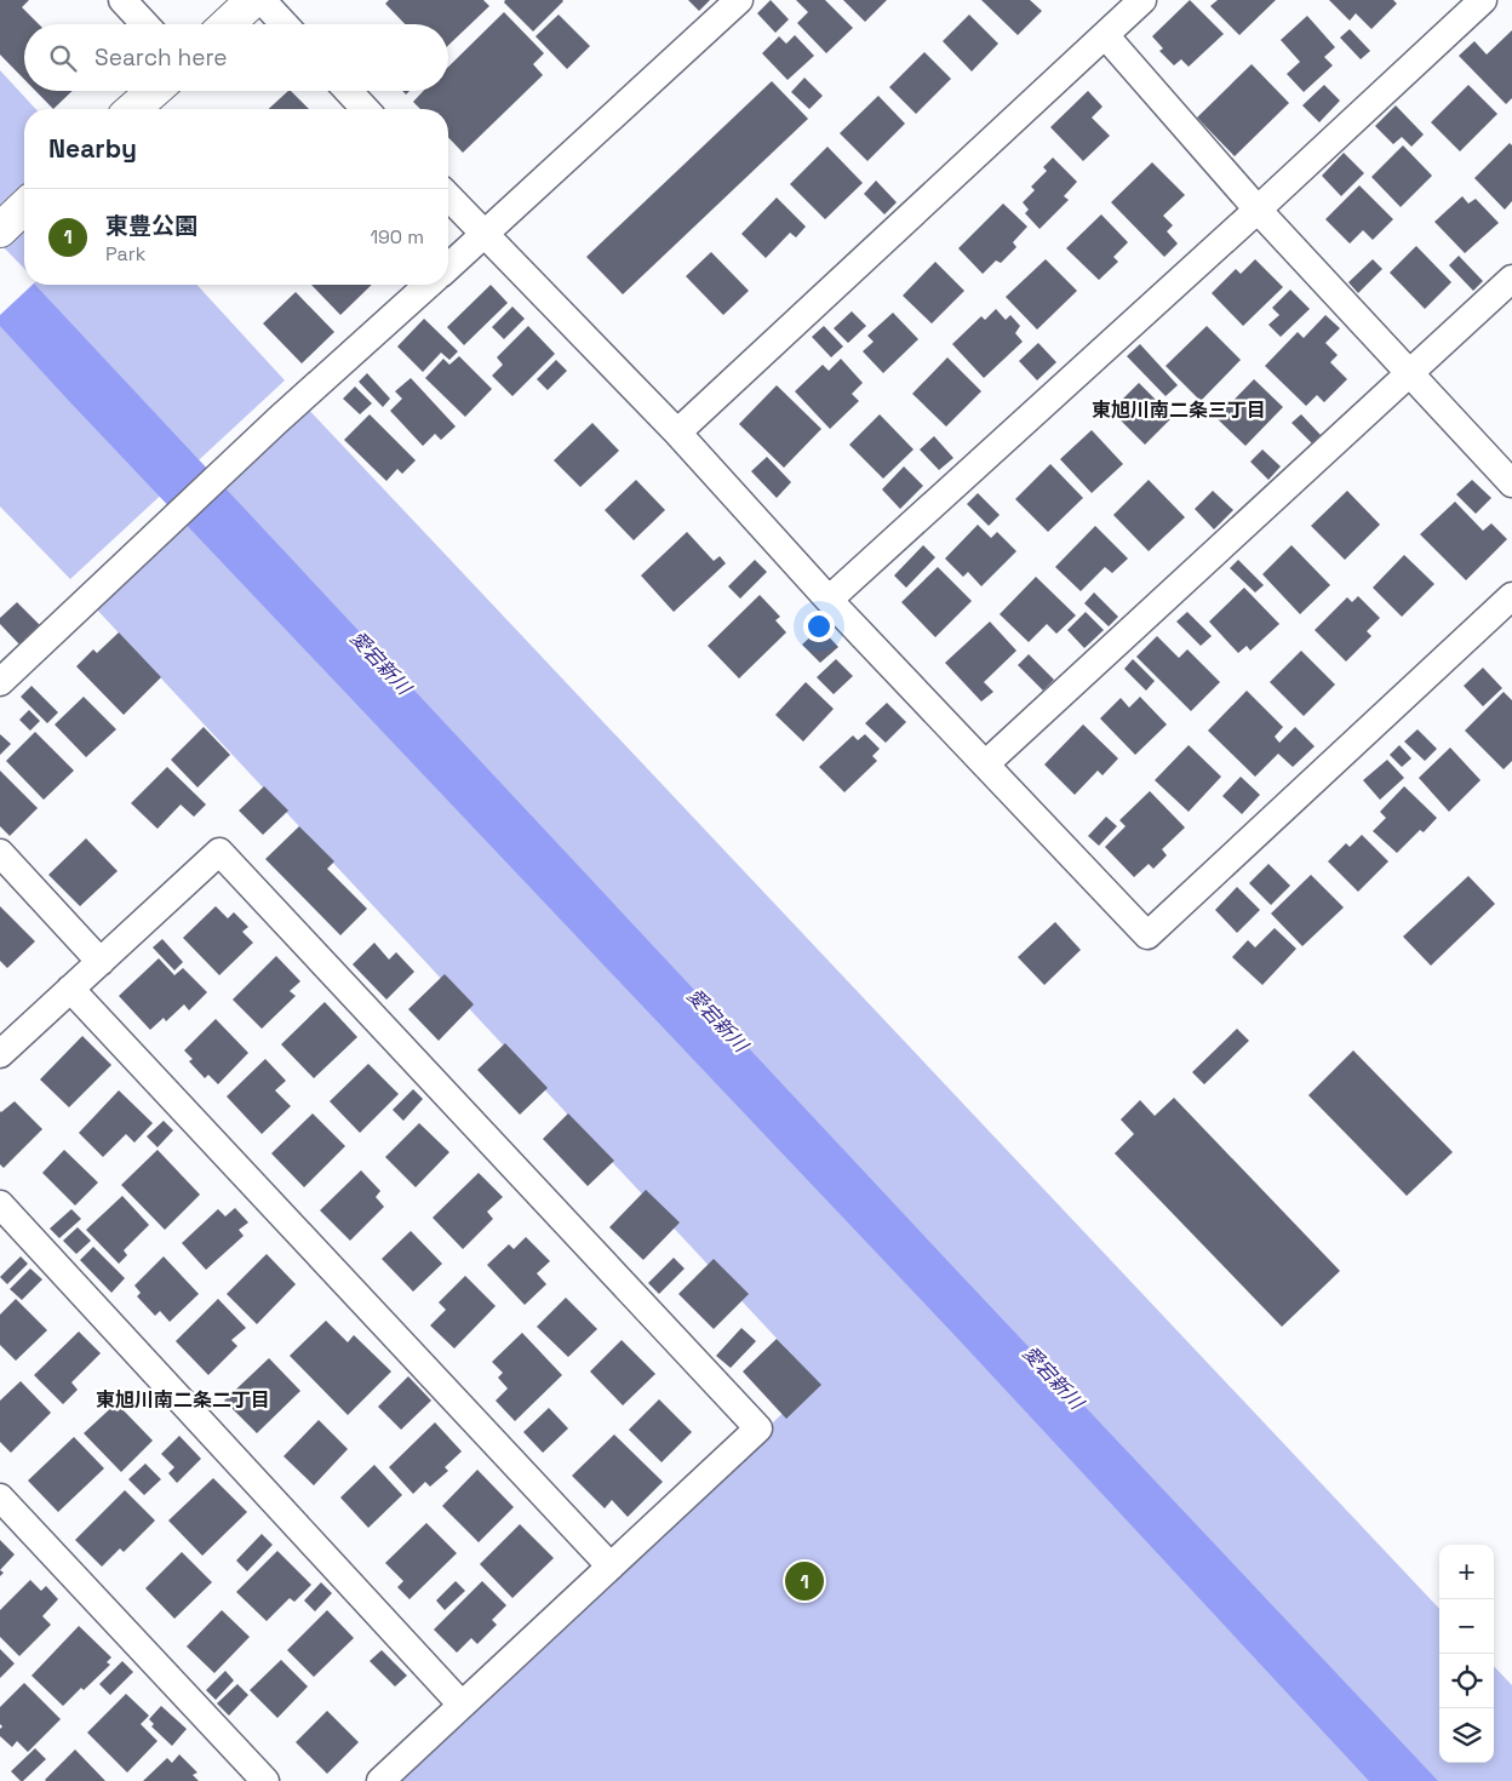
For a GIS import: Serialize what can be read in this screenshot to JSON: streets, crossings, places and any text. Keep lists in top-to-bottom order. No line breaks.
{"districts":["東旭川南二条三丁目","東旭川南二条二丁目"],"water":["愛宕新川"],"page":{"search":"Search here","heading":"Nearby","list":[{"mark":"1","name":"東豊公園","note":"Park","value":"190 m"}],"map_buttons":["+","−"],"pins":"1"}}
